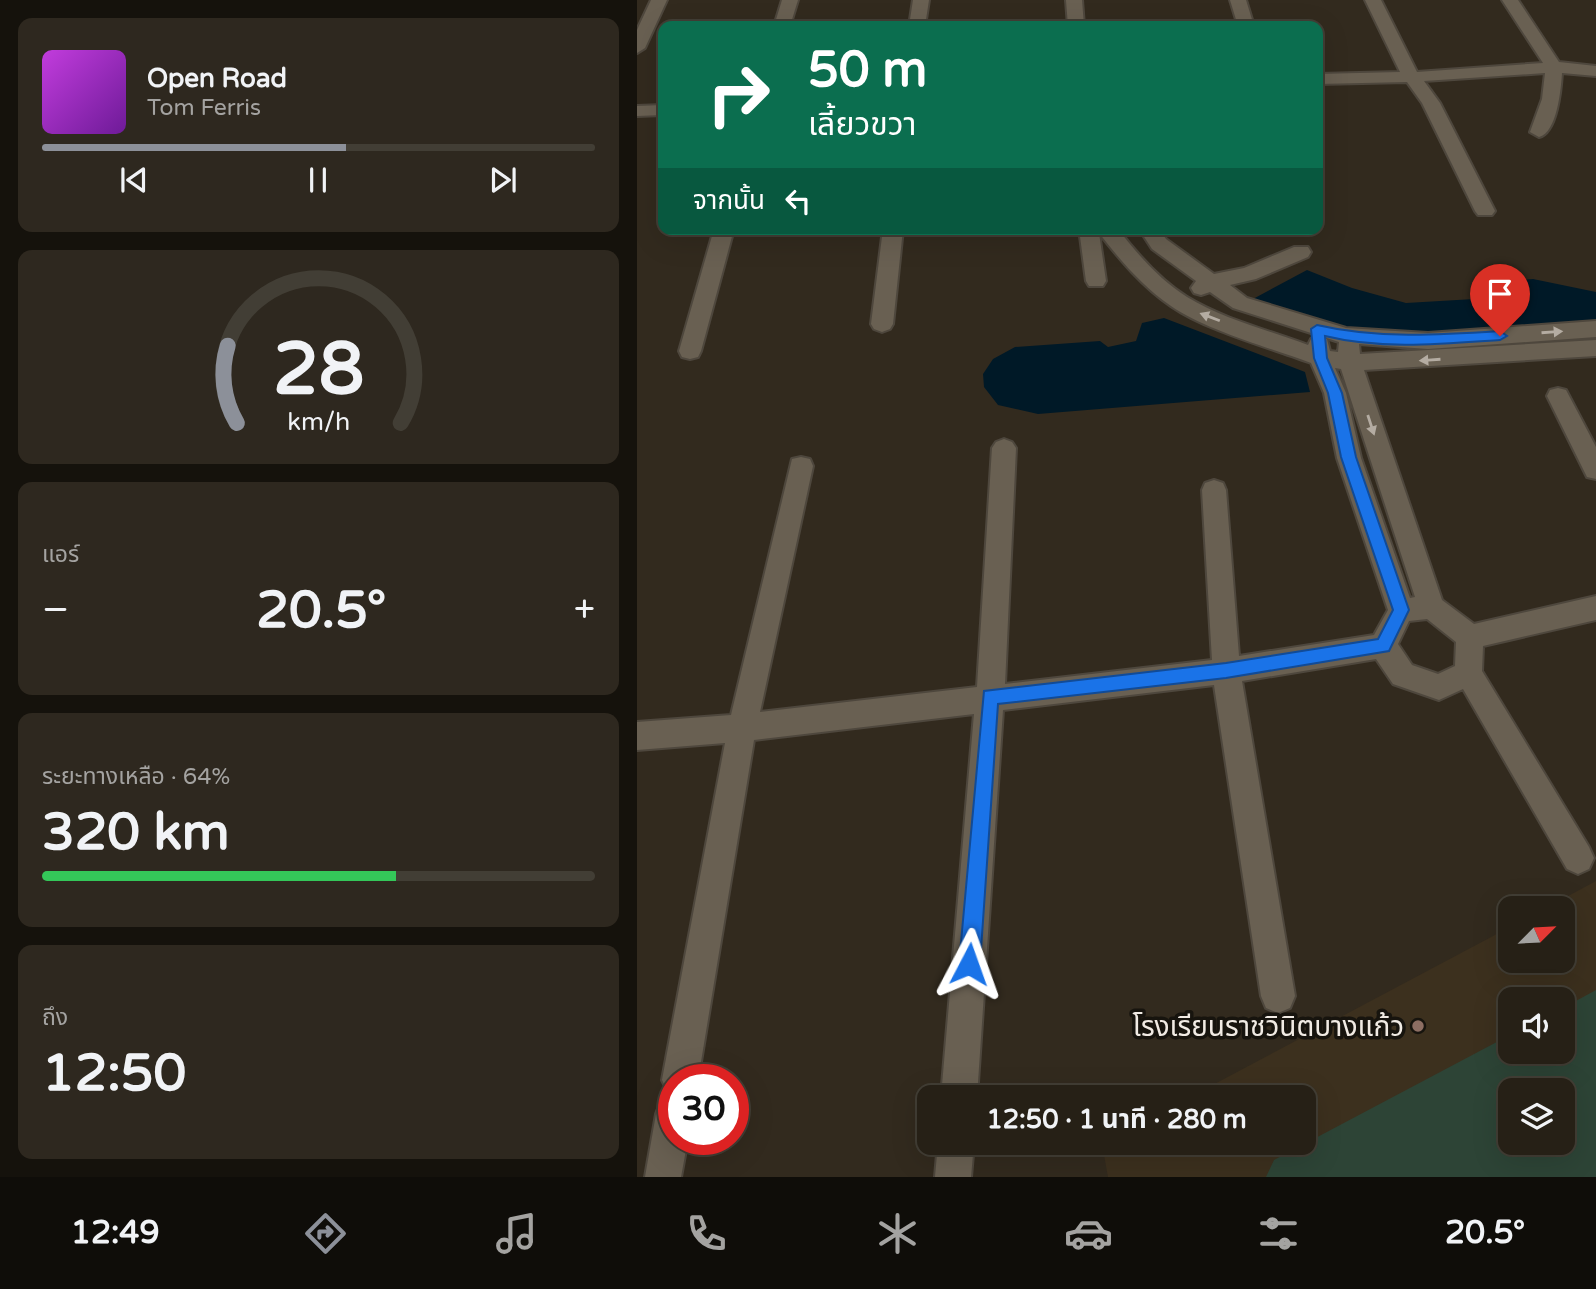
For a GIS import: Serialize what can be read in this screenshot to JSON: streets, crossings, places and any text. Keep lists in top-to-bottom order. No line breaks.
{"places":["โรงเรียนราชวินิตบางแก้ว"],"north":"top right","page":{"turn":["50 m","เลี้ยวขวา"],"song":["Open Road","Tom Ferris"],"then":"จากนั้น","tile":["แอร์",["ระยะทางเหลือ · 64%","320 km"],["ถึง","12:50"]],"heat":["−","20.5°","+"],"limit":"30","trip":"12:50 · 1 นาที · 280 m","tabs":["12:49","20.5°"],"gauge":["28","km/h"]}}
